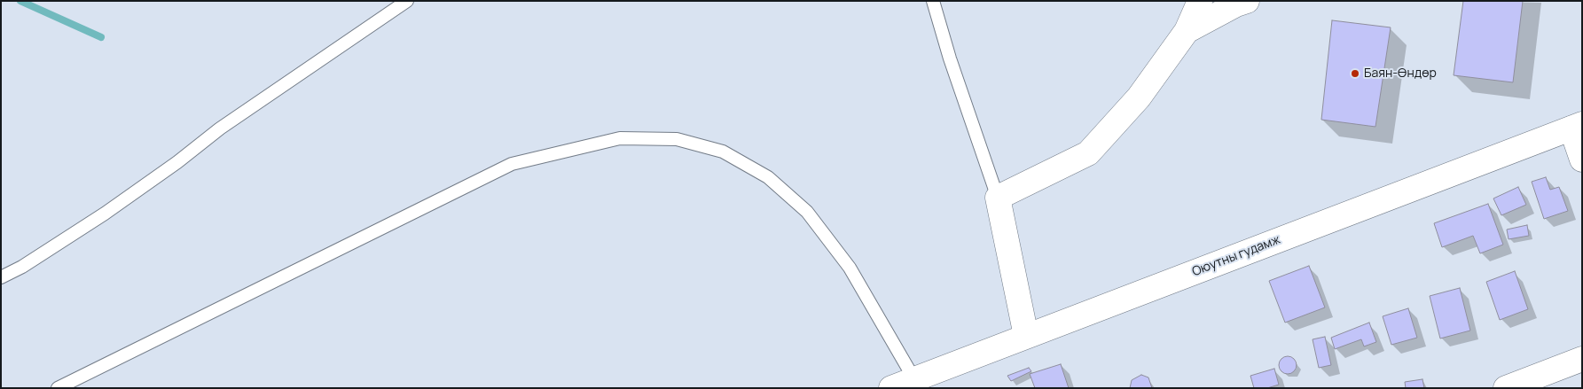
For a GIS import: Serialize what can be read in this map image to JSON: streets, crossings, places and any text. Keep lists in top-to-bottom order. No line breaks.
{"streets":{"street":["Оюутны гудамж"]},"places":["Баян-Өндөр"]}
